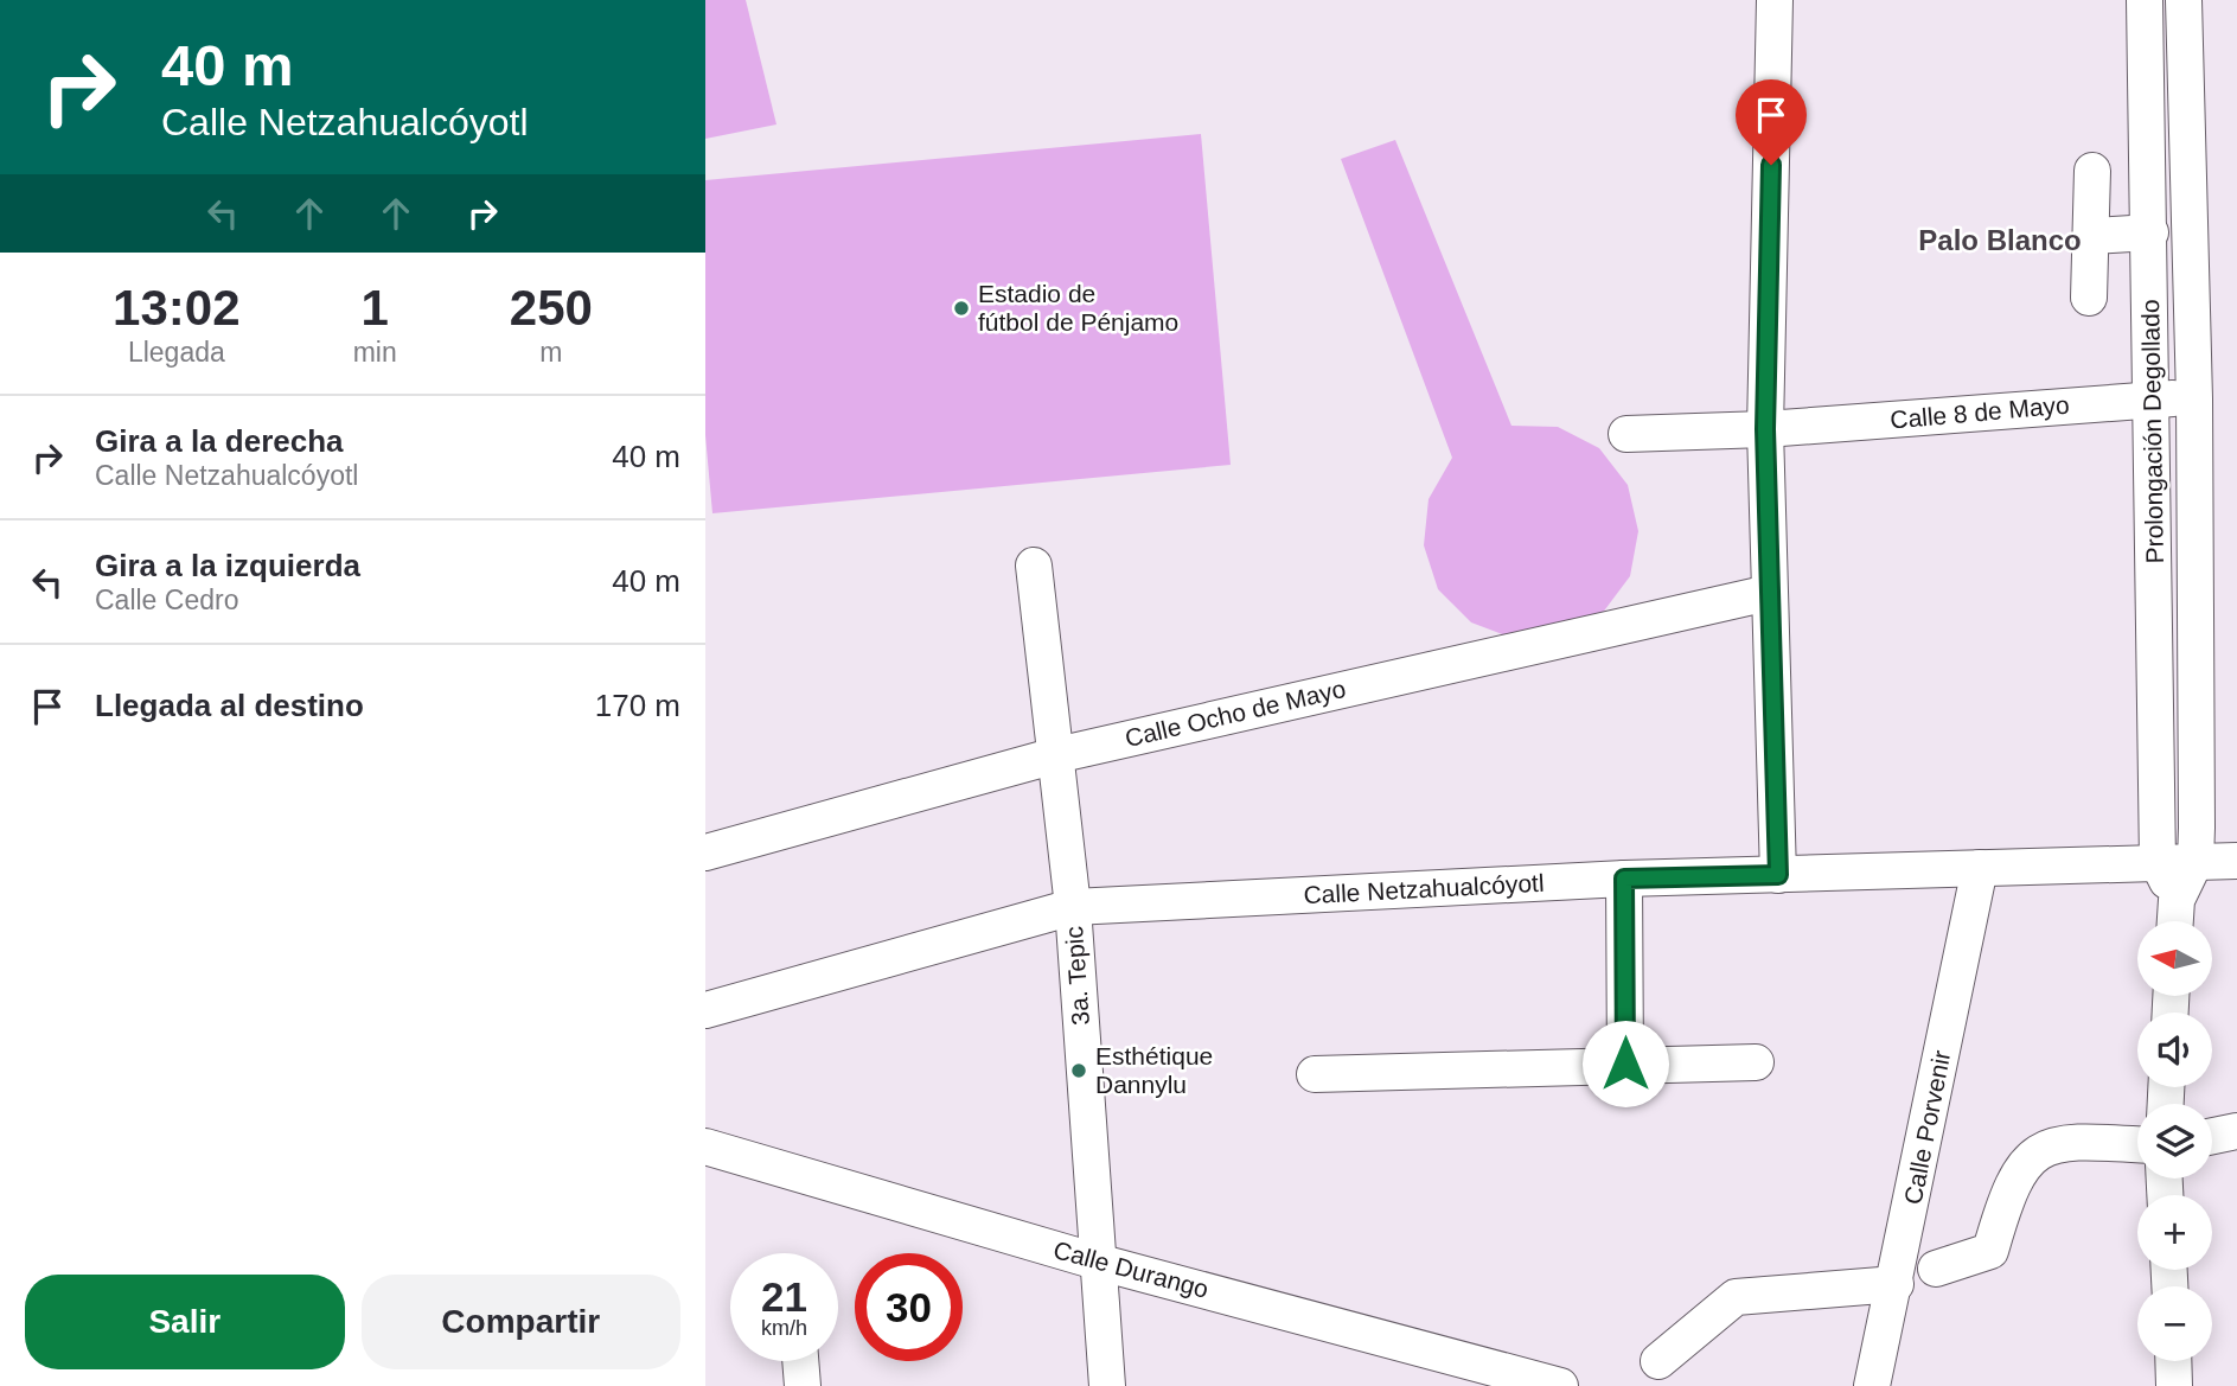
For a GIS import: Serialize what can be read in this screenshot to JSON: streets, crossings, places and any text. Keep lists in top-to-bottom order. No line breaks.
{"streets":{"street":["Calle 8 de Mayo","Prolongación Degollado","Calle Ocho de Mayo","Calle Netzahualcóyotl","3a. Tepic","Calle Porvenir","Calle Durango"]},"crossings":[["Calle 8 de Mayo","Prolongación Degollado"],["Prolongación Degollado","Calle Netzahualcóyotl"],["Calle Ocho de Mayo","3a. Tepic"],["Calle Netzahualcóyotl","3a. Tepic"],["Calle Netzahualcóyotl","Calle Porvenir"],["3a. Tepic","Calle Durango"]],"districts":["Palo Blanco"],"places":["Estadio de fútbol de Pénjamo","Esthétique Dannylu"],"north":"left","page":{"turn":["40 m","Calle Netzahualcóyotl"],"eta":["13:02","Llegada","1","min","250","m"],"list":[{"name":"Gira a la derecha","note":"Calle Netzahualcóyotl","value":"40 m"},{"name":"Gira a la izquierda","note":"Calle Cedro","value":"40 m"},{"name":"Llegada al destino","value":"170 m"}],"map_buttons":["+","−"],"speed":"21 km/h","limit":"30","buttons":["Salir","Compartir"]}}
